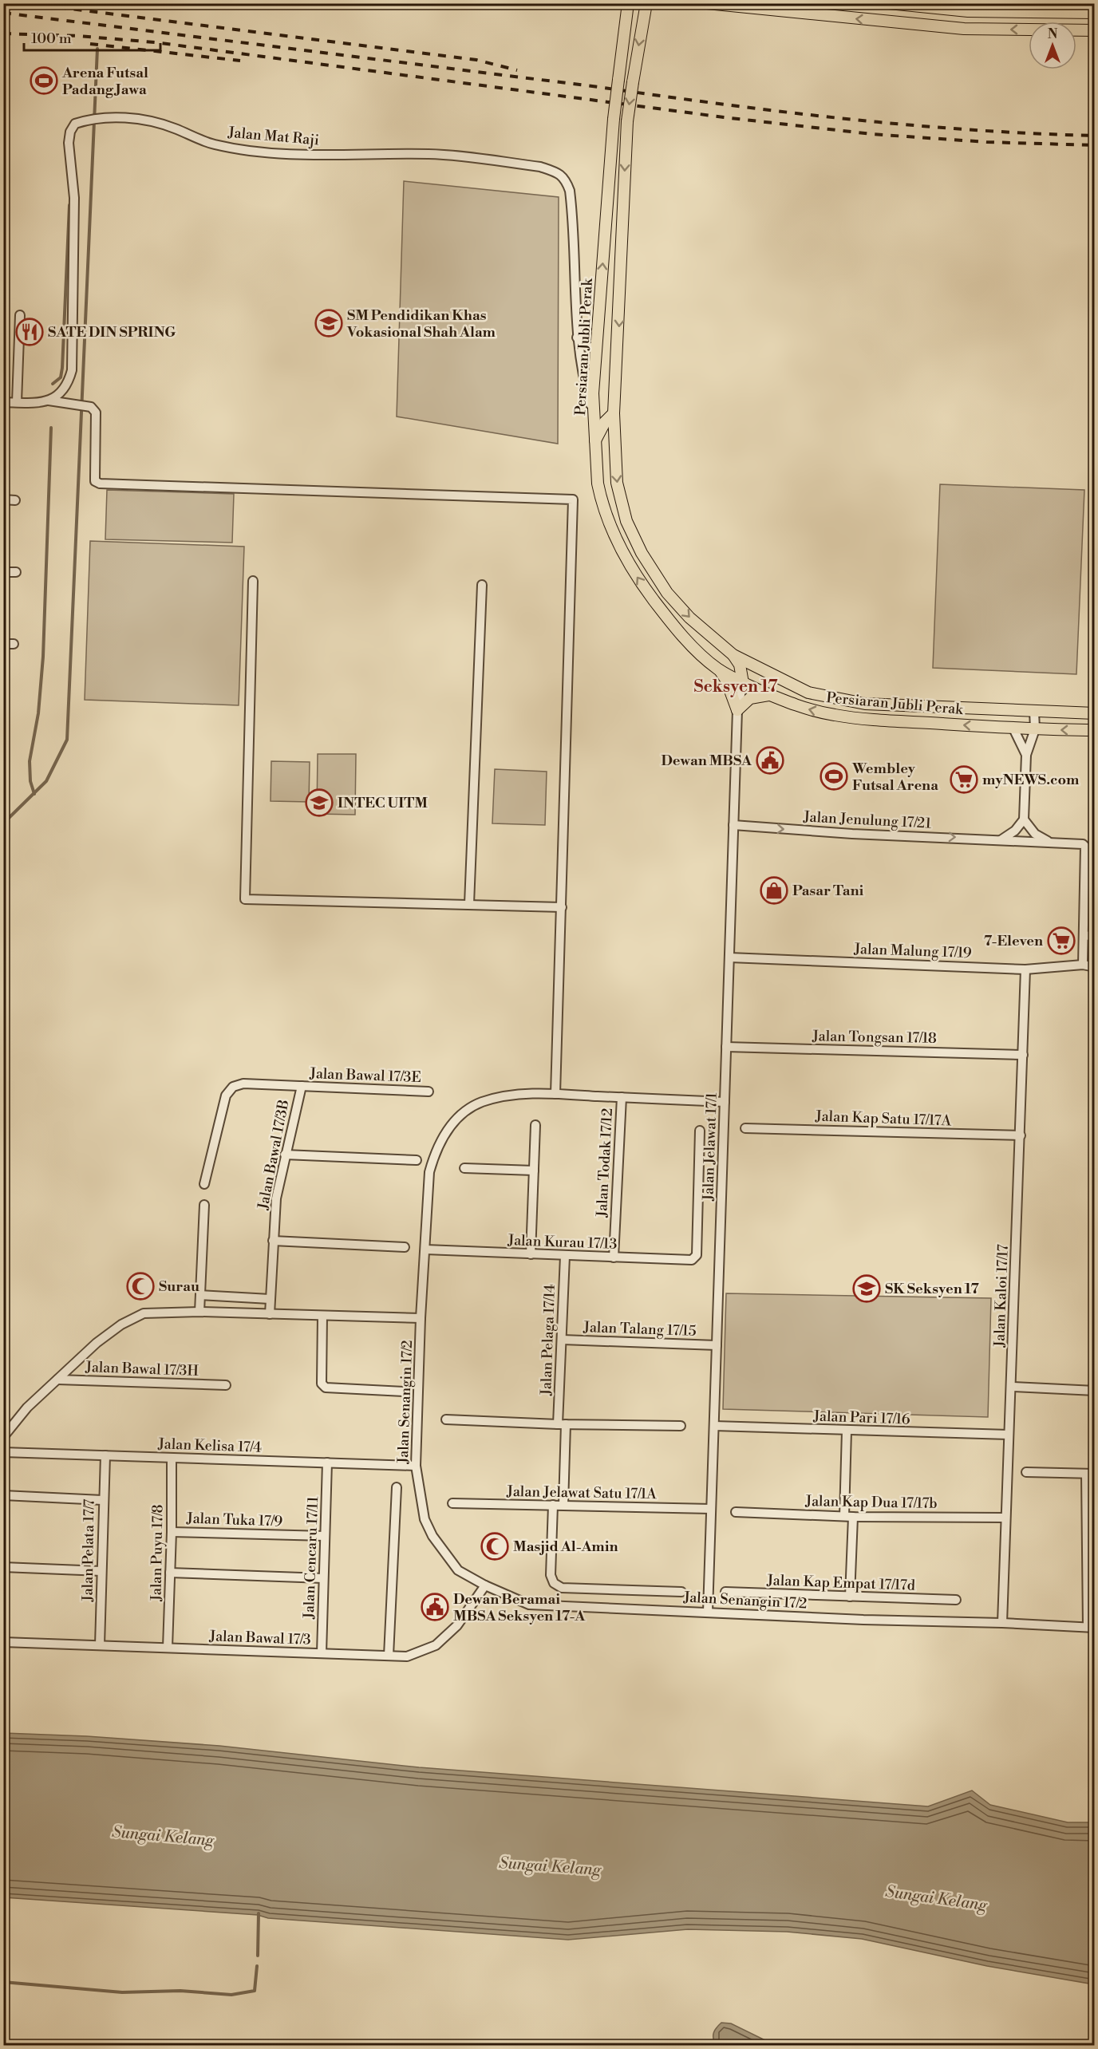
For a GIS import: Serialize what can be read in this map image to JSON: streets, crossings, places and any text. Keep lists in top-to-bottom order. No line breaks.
{"streets":{"main road":["Persiaran Jubli Perak"],"street":["Jalan Mat Raji","Jalan Jenulung 17/21","Jalan Malung 17/19","Jalan Tongsan 17/18","Jalan Bawal 17/3E","Jalan Kap Satu 17/17A","Jalan Jelawat 17/1","Jalan Bawal 17/3B","Jalan Todak 17/12","Jalan Kurau 17/13","Jalan Kaloi 17/17","Jalan Talang 17/15","Jalan Pelaga 17/14","Jalan Bawal 17/3H","Jalan Senangin 17/2","Jalan Pari 17/16","Jalan Kelisa 17/4","Jalan Jelawat Satu 17/1A","Jalan Kap Dua 17/17b","Jalan Tuka 17/9","Jalan Pelata 17/7","Jalan Puyu 17/8","Jalan Cencaru 17/11","Jalan Kap Empat 17/17d","Jalan Bawal 17/3"]},"crossings":[["Jalan Mat Raji","Persiaran Jubli Perak"],["Persiaran Jubli Perak","Jalan Jelawat 17/1"],["Jalan Jenulung 17/21","Jalan Jelawat 17/1"],["Jalan Malung 17/19","Jalan Jelawat 17/1"],["Jalan Malung 17/19","Jalan Kaloi 17/17"],["Jalan Tongsan 17/18","Jalan Jelawat 17/1"],["Jalan Tongsan 17/18","Jalan Kaloi 17/17"],["Jalan Bawal 17/3E","Jalan Bawal 17/3B"],["Jalan Kap Satu 17/17A","Jalan Kaloi 17/17"],["Jalan Jelawat 17/1","Jalan Talang 17/15"],["Jalan Jelawat 17/1","Jalan Senangin 17/2"],["Jalan Jelawat 17/1","Jalan Pari 17/16"],["Jalan Jelawat 17/1","Jalan Jelawat Satu 17/1A"],["Jalan Todak 17/12","Jalan Kurau 17/13"],["Jalan Todak 17/12","Jalan Senangin 17/2"],["Jalan Kurau 17/13","Jalan Pelaga 17/14"],["Jalan Kurau 17/13","Jalan Senangin 17/2"],["Jalan Kaloi 17/17","Jalan Senangin 17/2"],["Jalan Kaloi 17/17","Jalan Pari 17/16"],["Jalan Kaloi 17/17","Jalan Kap Dua 17/17b"],["Jalan Talang 17/15","Jalan Pelaga 17/14"],["Jalan Pelaga 17/14","Jalan Jelawat Satu 17/1A"],["Jalan Senangin 17/2","Jalan Kelisa 17/4"],["Jalan Senangin 17/2","Jalan Bawal 17/3"],["Jalan Kelisa 17/4","Jalan Pelata 17/7"],["Jalan Kelisa 17/4","Jalan Puyu 17/8"],["Jalan Kelisa 17/4","Jalan Cencaru 17/11"],["Jalan Tuka 17/9","Jalan Puyu 17/8"],["Jalan Tuka 17/9","Jalan Cencaru 17/11"],["Jalan Pelata 17/7","Jalan Bawal 17/3"],["Jalan Puyu 17/8","Jalan Bawal 17/3"],["Jalan Cencaru 17/11","Jalan Bawal 17/3"]],"one_way":["Jalan Jenulung 17/21"],"districts":["Seksyen 17"],"water":["Sungai Kelang"],"places":{"sports":["Arena Futsal Padang Jawa","Wembley Futsal Arena"],"school or university":["SM Pendidikan Khas Vokasional Shah Alam","INTEC UITM","SK Seksyen 17"],"restaurant":["SATE DIN SPRING"],"public building":["Dewan MBSA","Dewan Beramai MBSA Seksyen 17-A"],"supermarket":["myNEWS.com","7-Eleven"],"shop":["Pasar Tani"],"mosque":["Surau","Masjid Al-Amin"]},"scale_bar":"100 m","north":"top"}
